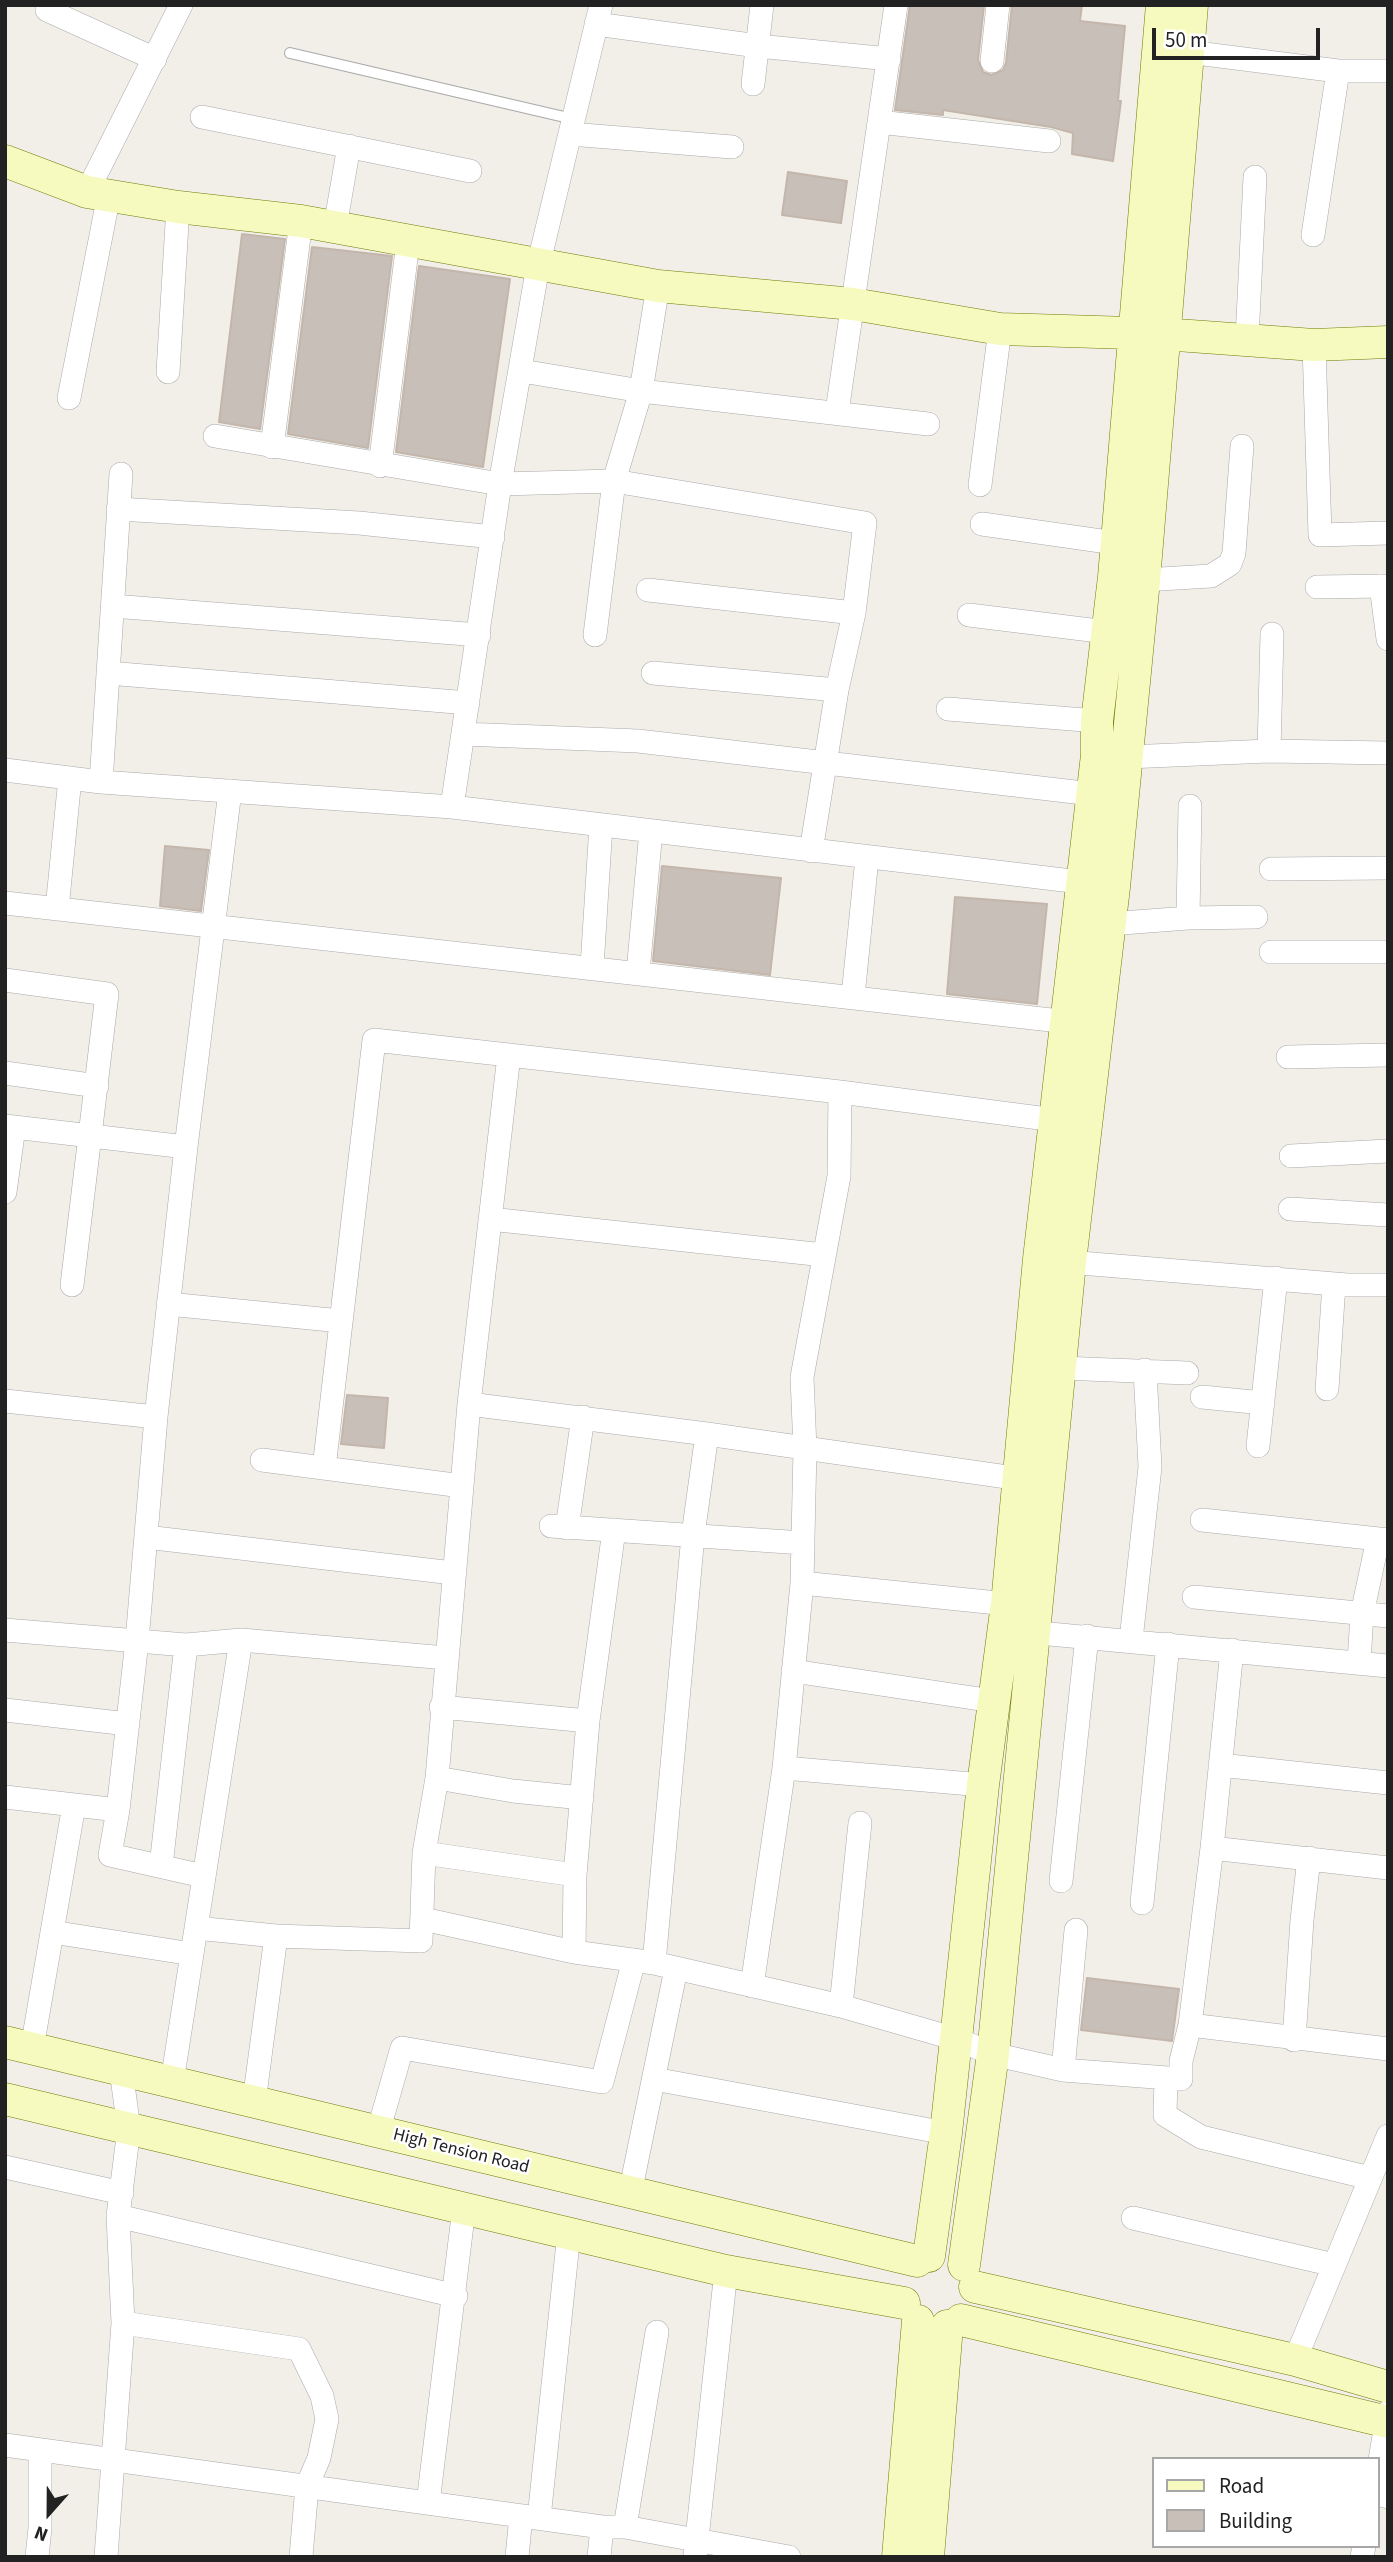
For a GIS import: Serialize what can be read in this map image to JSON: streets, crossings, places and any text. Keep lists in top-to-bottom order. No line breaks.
{"streets":{"street":["High Tension Road"]},"legend":["Road","Building"],"scale_bar":"50 m","north":"bottom"}
